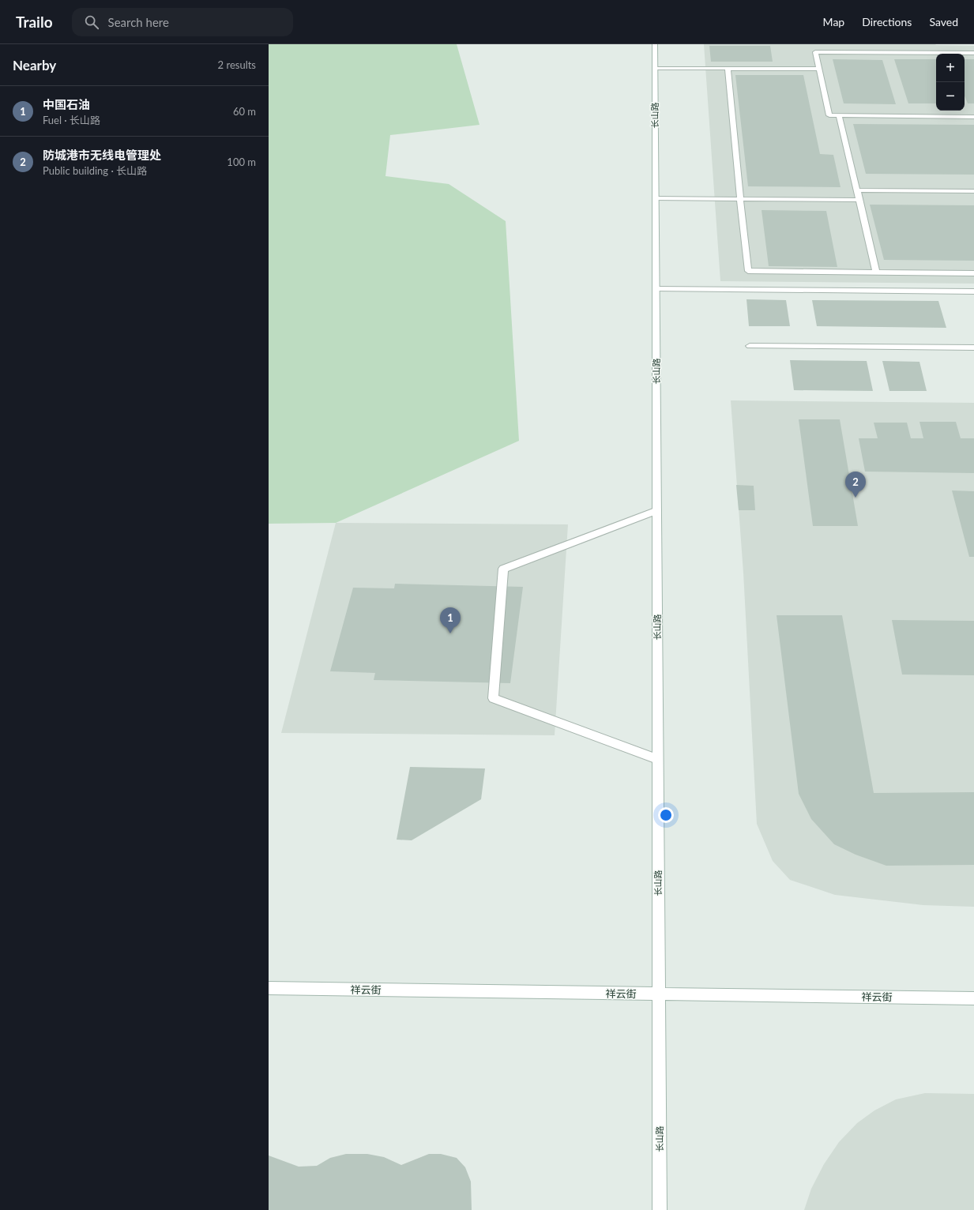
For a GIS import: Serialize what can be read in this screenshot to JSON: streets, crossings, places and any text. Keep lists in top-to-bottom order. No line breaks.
{"streets":{"street":["长山路","祥云街"]},"crossings":[["长山路","祥云街"]],"page":{"header":"Trailo","search":"Search here","nav":["Map","Directions","Saved"],"heading":["Nearby","2 results"],"map_buttons":["+","−"],"list":[{"mark":"1","name":"中国石油","note":"Fuel · 长山路","value":"60 m"},{"mark":"2","name":"防城港市无线电管理处","note":"Public building · 长山路","value":"100 m"}],"pins":["2","1"]}}
